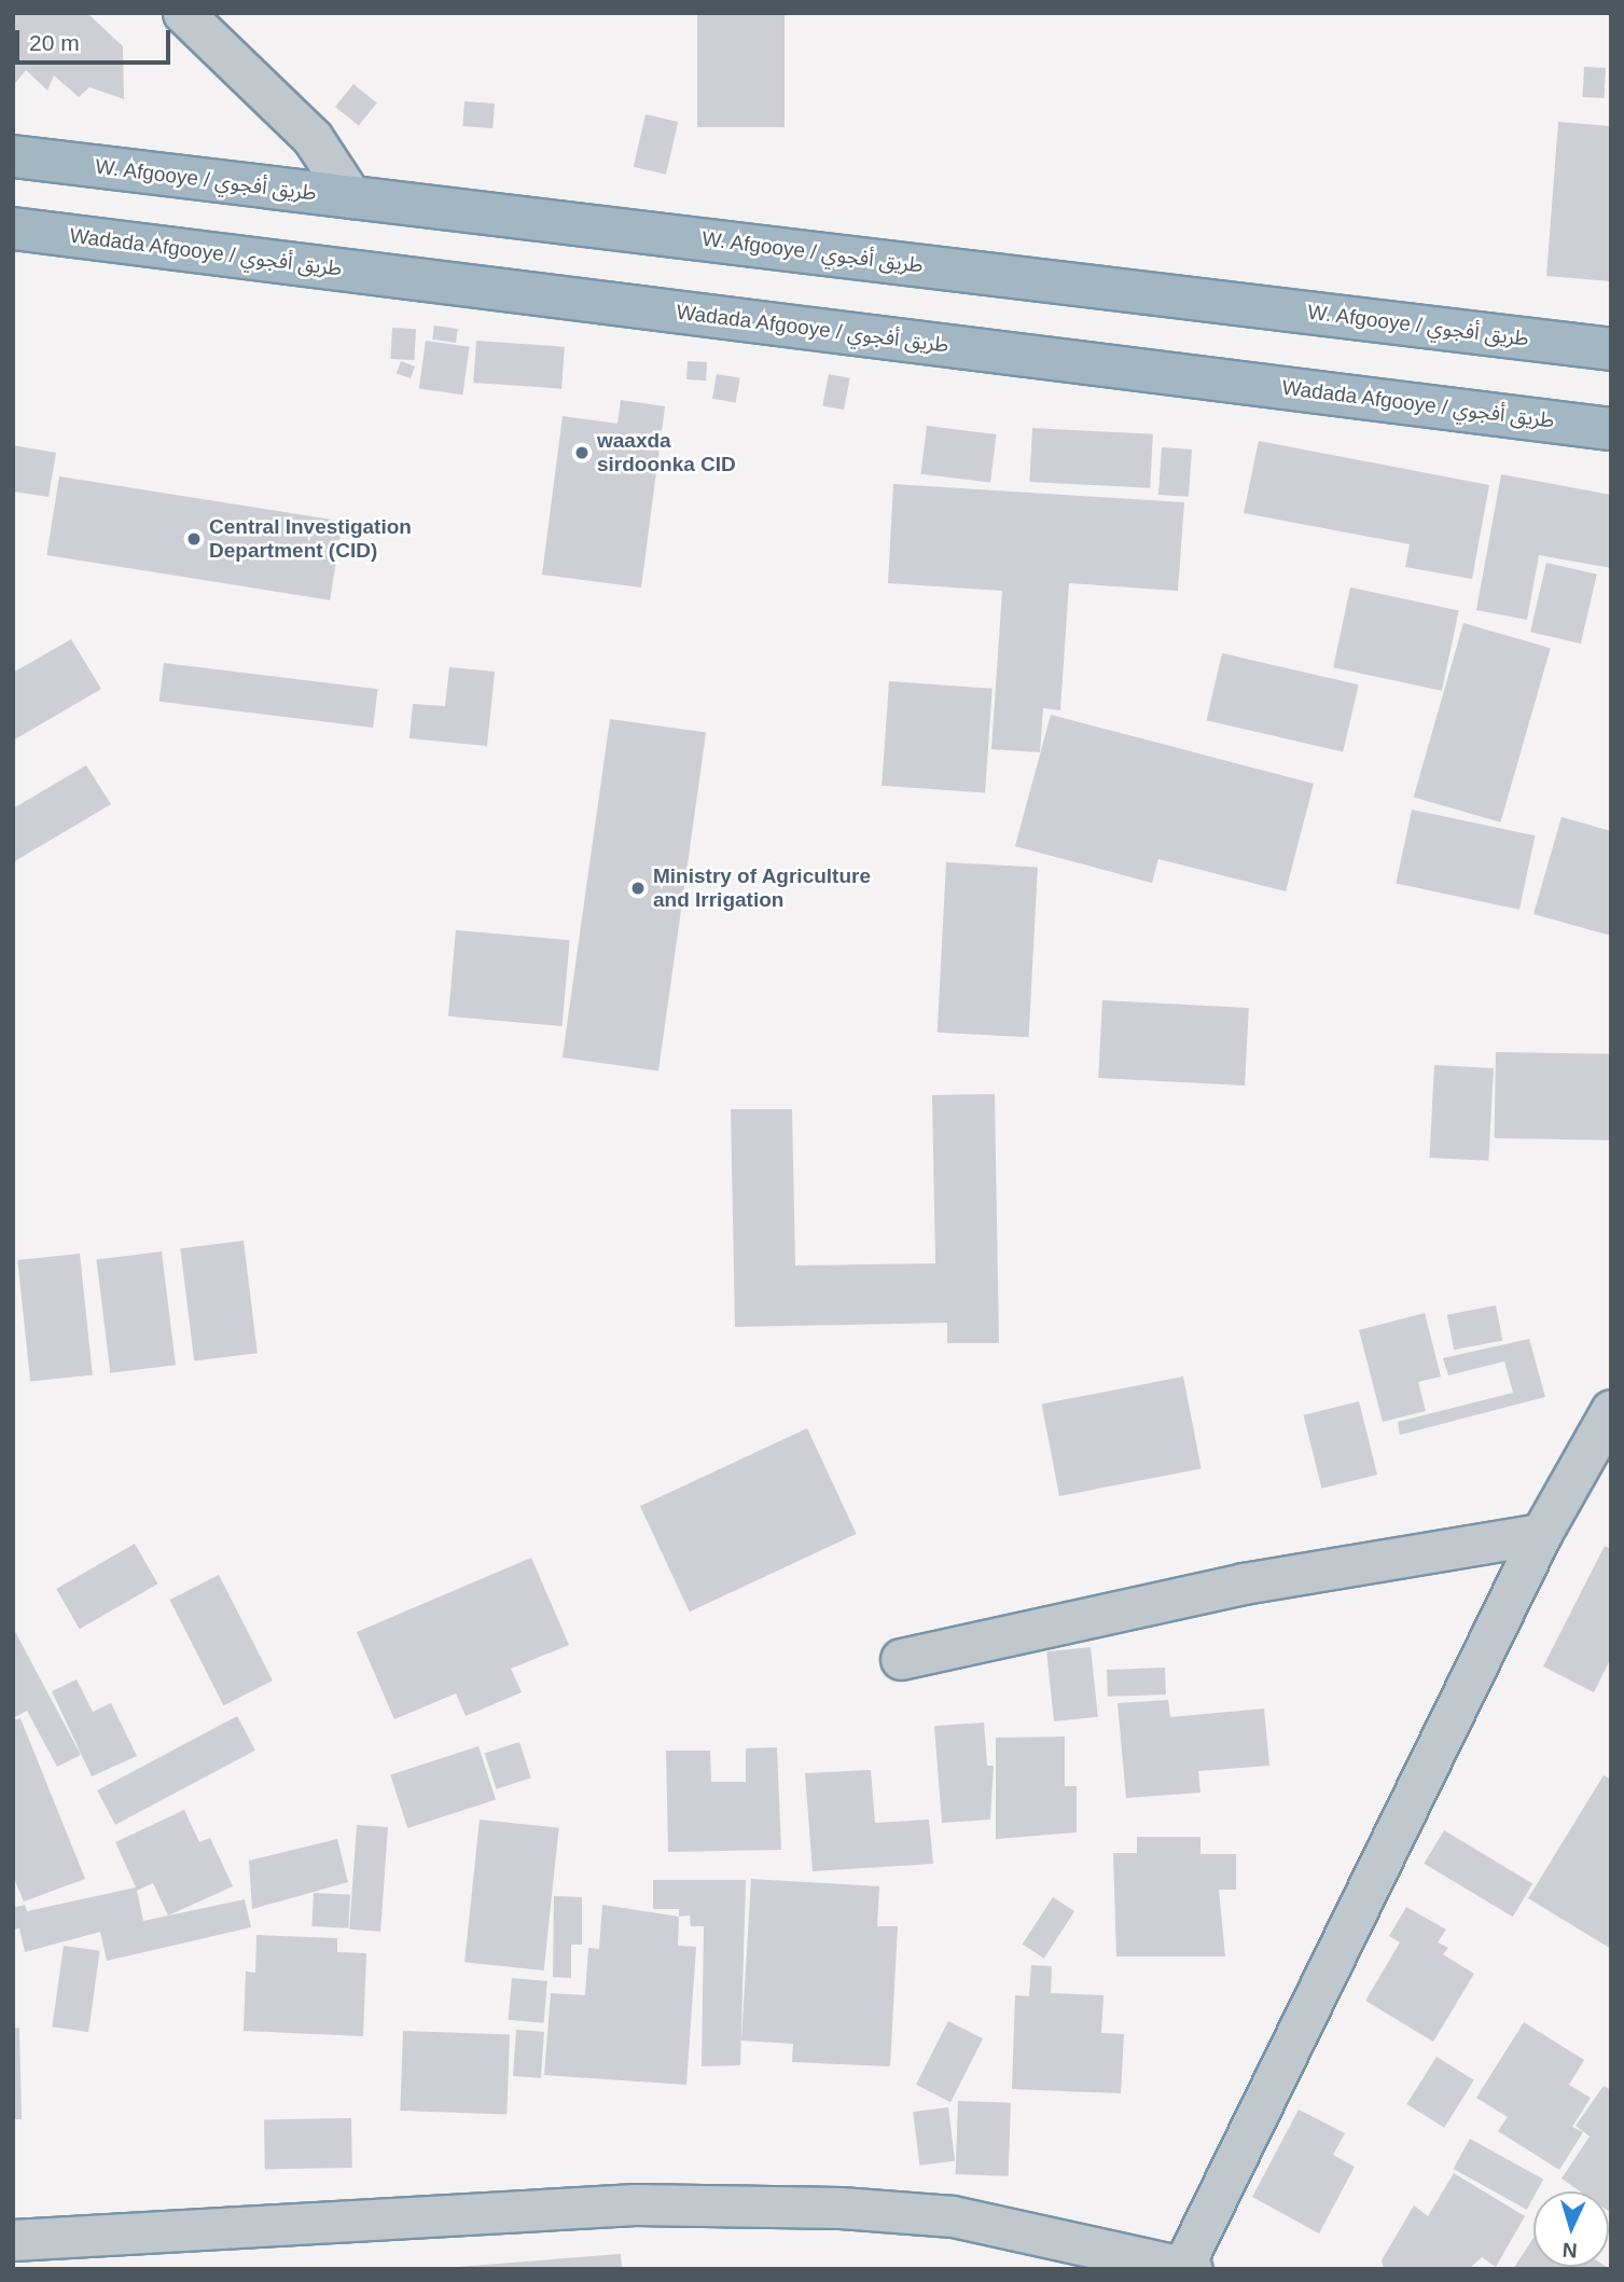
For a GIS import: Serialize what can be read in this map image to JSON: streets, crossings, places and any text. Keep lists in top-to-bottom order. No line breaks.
{"streets":{"highway":["W. Afgooye / طريق أفجوي","Wadada Afgooye / طريق أفجوي"]},"places":["waaxda sirdoonka CID","Central Investigation Department (CID)","Ministry of Agriculture and Irrigation"],"scale_bar":"20 m","north":"bottom"}
